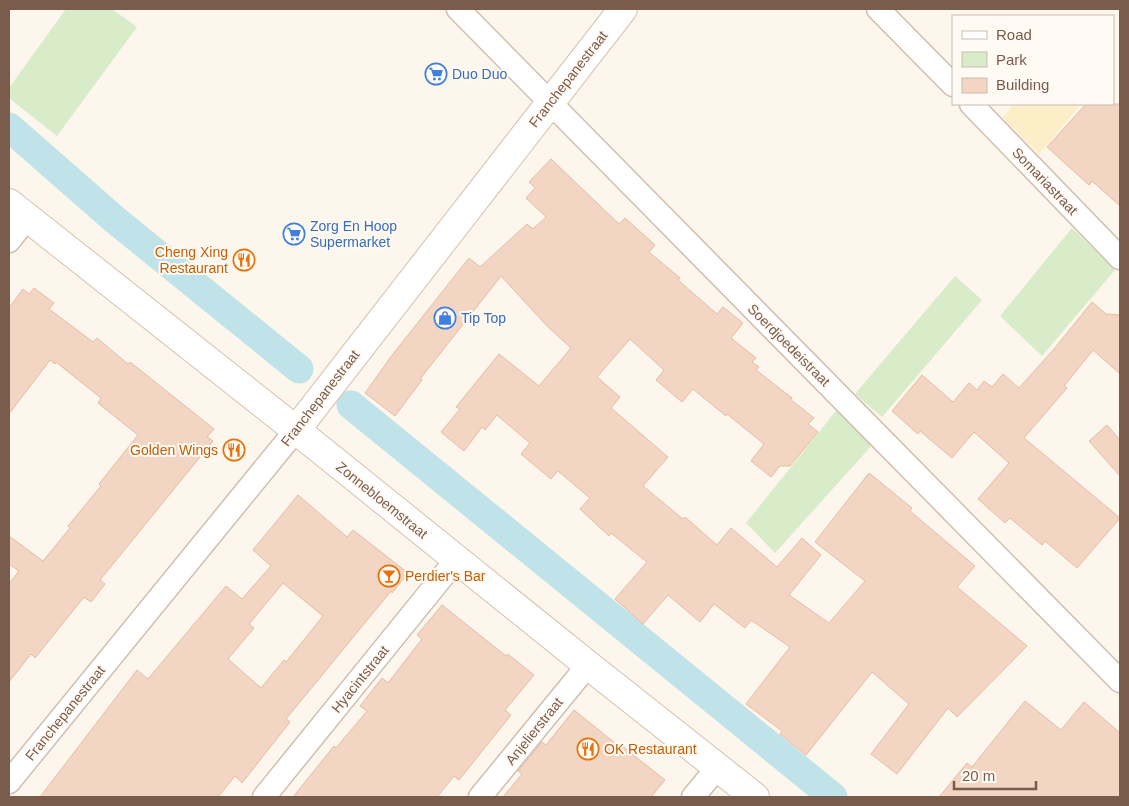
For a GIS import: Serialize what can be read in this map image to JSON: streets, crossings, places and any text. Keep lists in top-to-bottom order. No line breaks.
{"streets":{"street":["Franchepanestraat","Somariastraat","Soerdjoedeistraat","Zonnebloemstraat","Hyacintstraat","Anjelierstraat"]},"crossings":[["Franchepanestraat","Soerdjoedeistraat"],["Franchepanestraat","Zonnebloemstraat"],["Zonnebloemstraat","Hyacintstraat"],["Zonnebloemstraat","Anjelierstraat"]],"places":{"supermarket":["Duo Duo","Zorg En Hoop Supermarket"],"restaurant":["Cheng Xing Restaurant","Golden Wings","OK Restaurant"],"shop":["Tip Top"],"bar":["Perdier's Bar"]},"legend":["Road","Park","Building"],"scale_bar":"20 m"}
